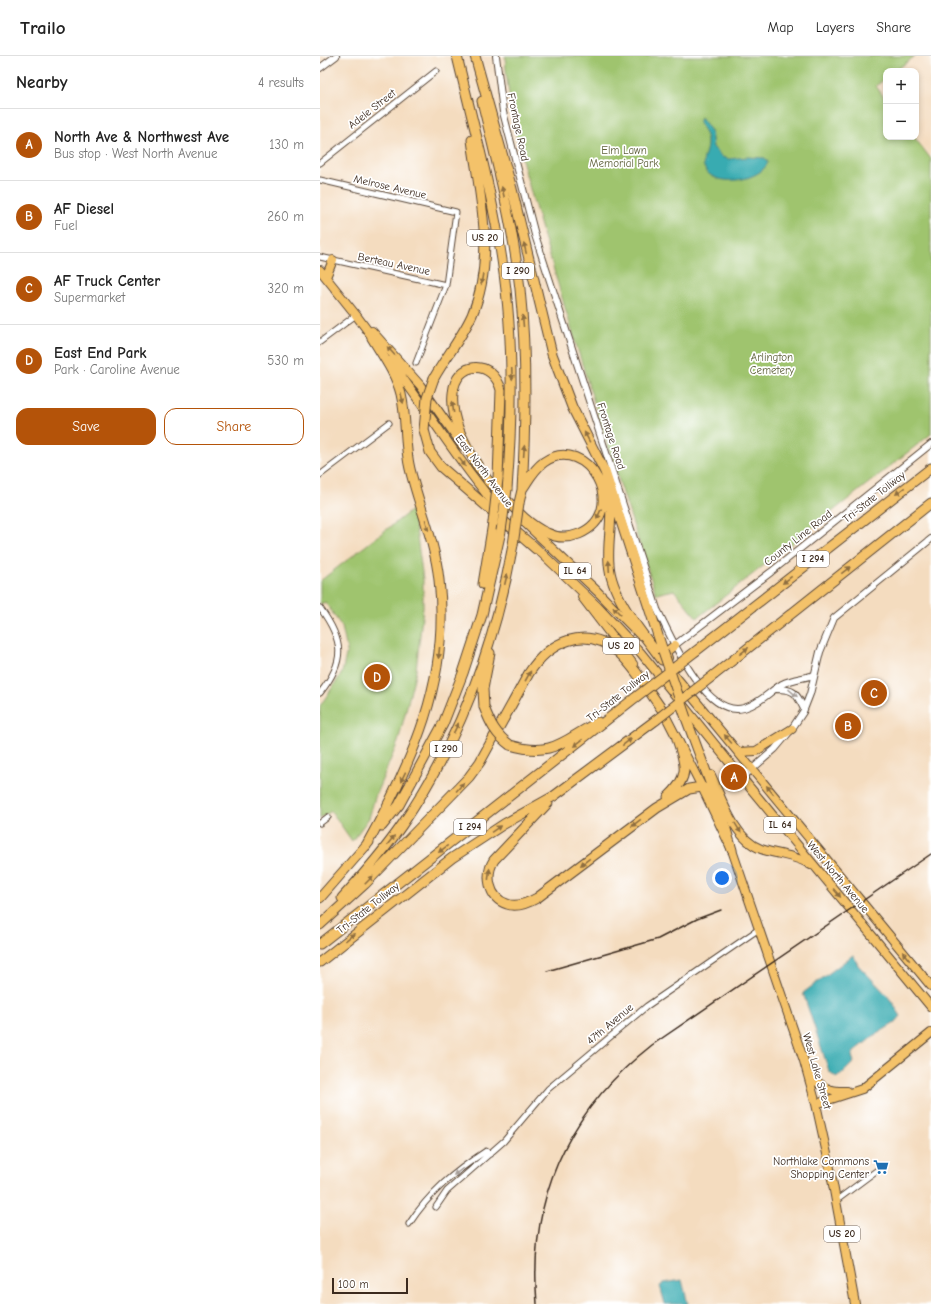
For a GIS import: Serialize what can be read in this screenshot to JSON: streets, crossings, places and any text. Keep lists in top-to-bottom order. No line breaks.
{"streets":{"highway":["US 20","I 290","Tri-State Tollway","I 294"],"main road":["East North Avenue","IL 64","West North Avenue","West Lake Street"],"street":["Adele Street","Frontage Road","Melrose Avenue","Berteau Avenue","County Line Road","47th Avenue"]},"crossings":[["Frontage Road","County Line Road"],["Melrose Avenue","Berteau Avenue"],["US 20","I 290"],["US 20","East North Avenue"],["US 20","West North Avenue"],["US 20","West Lake Street"],["East North Avenue","West North Avenue"],["47th Avenue","West Lake Street"]],"parks":["Elm Lawn Memorial Park","Arlington Cemetery"],"places":{"supermarket":["Northlake Commons Shopping Center"]},"scale_bar":"100 m","page":{"header":"Trailo","nav":["Map","Layers","Share"],"heading":["Nearby","4 results"],"map_buttons":["+","−"],"list":[{"mark":"A","name":"North Ave & Northwest Ave","note":"Bus stop · West North Avenue","value":"130 m"},{"mark":"B","name":"AF Diesel","note":"Fuel","value":"260 m"},{"mark":"C","name":"AF Truck Center","note":"Supermarket","value":"320 m"},{"mark":"D","name":"East End Park","note":"Park · Caroline Avenue","value":"530 m"}],"buttons":["Save","Share"],"pins":["D","C","B","A"],"scale":"100 m"}}
